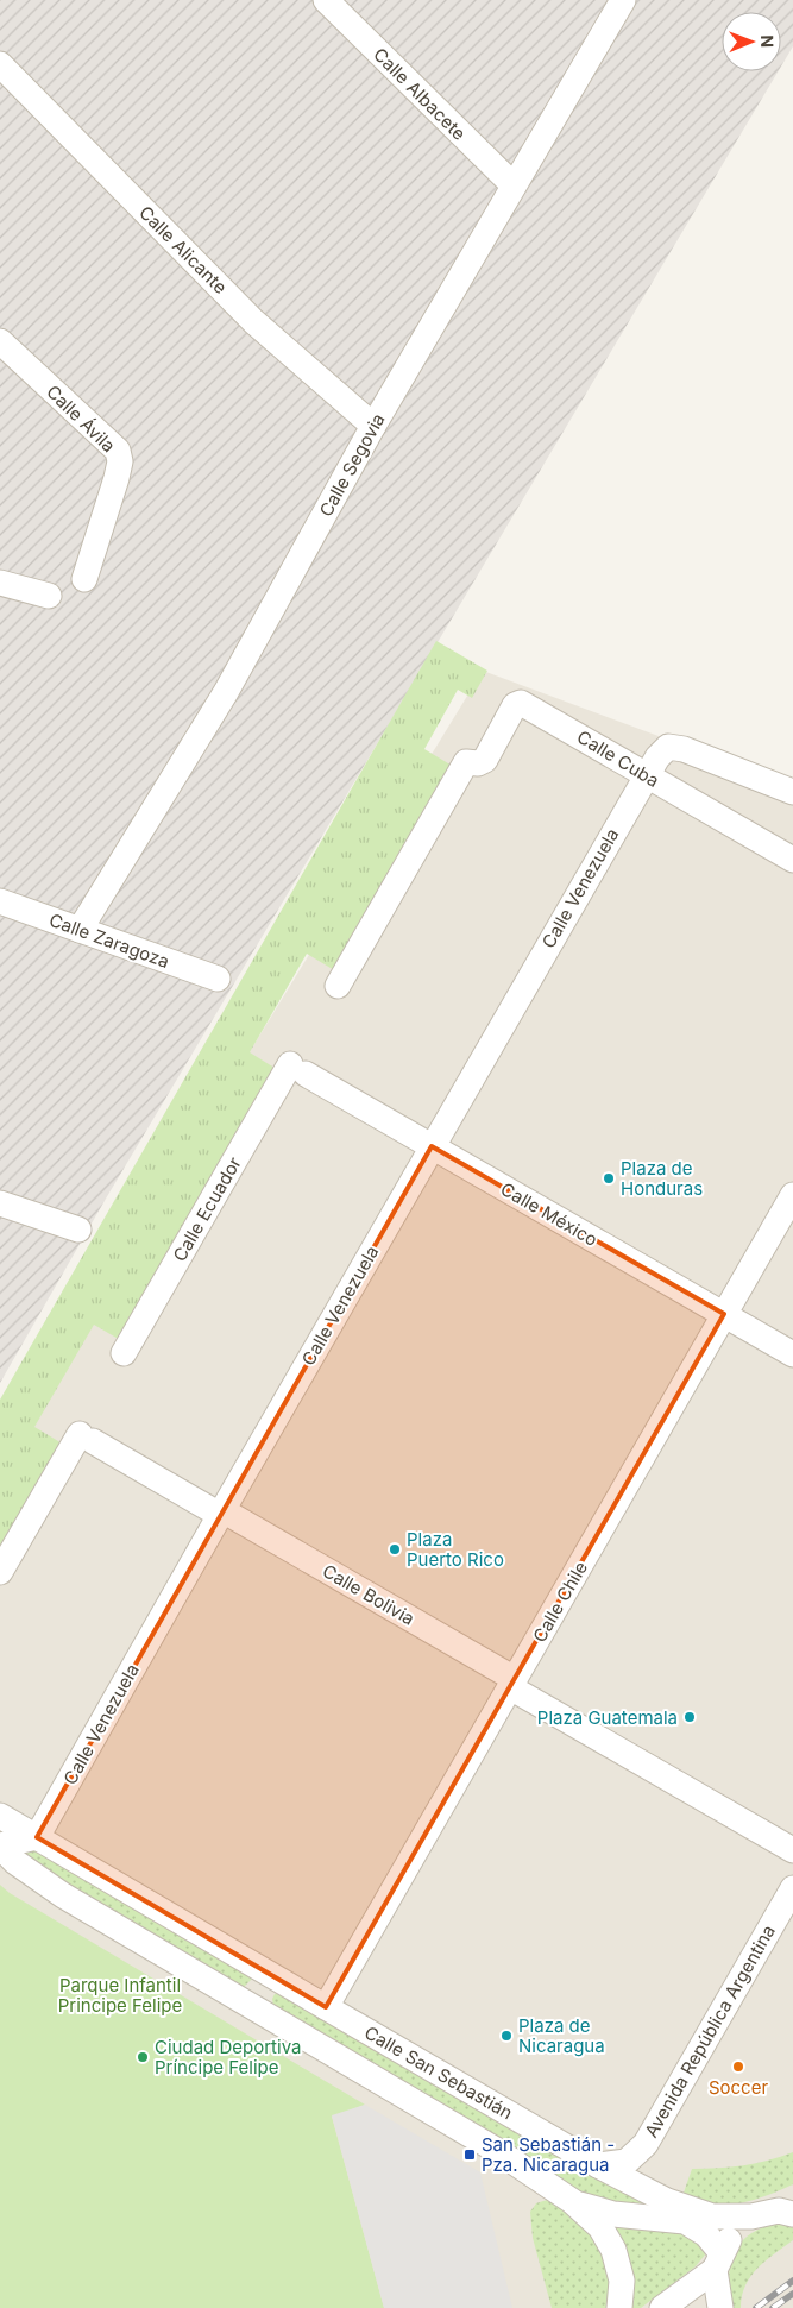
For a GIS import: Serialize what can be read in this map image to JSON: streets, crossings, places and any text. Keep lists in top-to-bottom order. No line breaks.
{"streets":{"street":["Calle Albacete","Calle Alicante","Calle Ávila","Calle Segovia","Calle Cuba","Calle Venezuela","Calle Zaragoza","Calle Ecuador","Calle México","Calle Bolivia","Calle Chile","Avenida República Argentina","Calle San Sebastián"]},"crossings":[["Calle Albacete","Calle Segovia"],["Calle Alicante","Calle Segovia"],["Calle Segovia","Calle Zaragoza"],["Calle Cuba","Calle Venezuela"],["Calle Venezuela","Calle México"],["Calle Venezuela","Calle Bolivia"],["Calle Venezuela","Calle San Sebastián"],["Calle Ecuador","Calle México"],["Calle México","Calle Chile"],["Calle Bolivia","Calle Chile"],["Calle Chile","Calle San Sebastián"],["Avenida República Argentina","Calle San Sebastián"]],"parks":["Parque Infantil Principe Felipe"],"places":{"other":["Plaza de Honduras","Plaza Puerto Rico","Plaza Guatemala","Plaza de Nicaragua","Ciudad Deportiva Príncipe Felipe","Soccer"],"transit":["San Sebastián - Pza. Nicaragua"]},"north":"right"}
